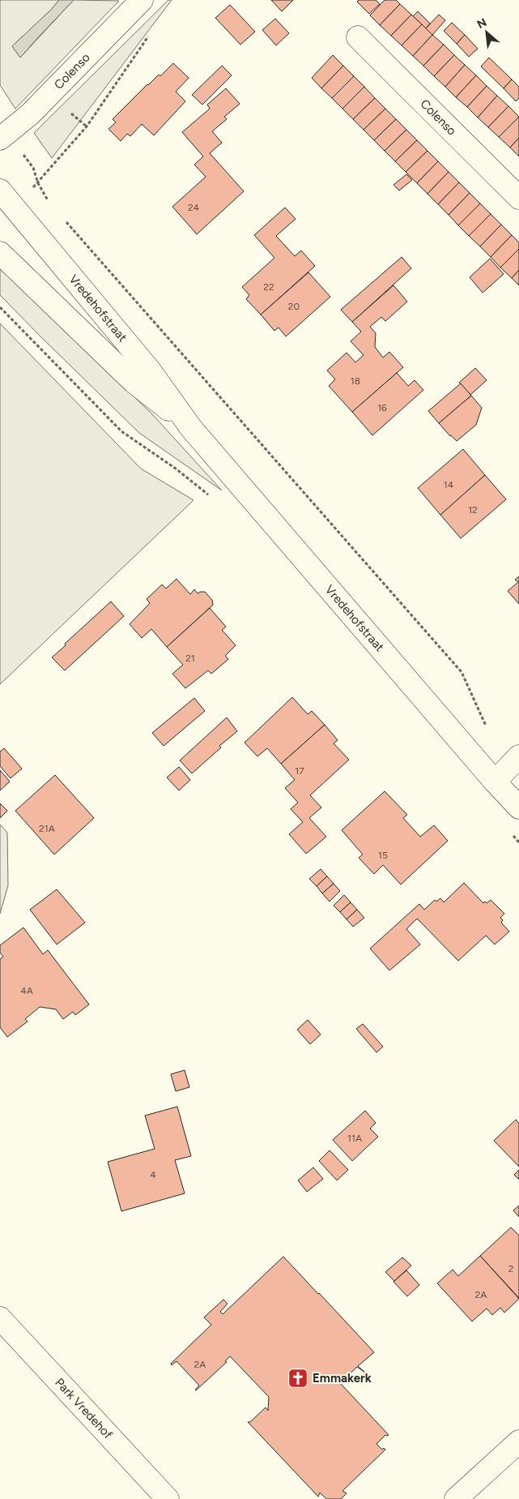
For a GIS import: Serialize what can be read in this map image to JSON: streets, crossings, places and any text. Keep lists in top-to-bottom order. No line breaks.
{"streets":{"main road":["Colenso","Vredehofstraat","Park Vredehof"]},"places":{"church":["Emmakerk"]},"house_numbers":["24","22","20","18","16","14","12","21","17","21A","15","4A","11A","4","2","2A","2A"],"north":"top left"}
